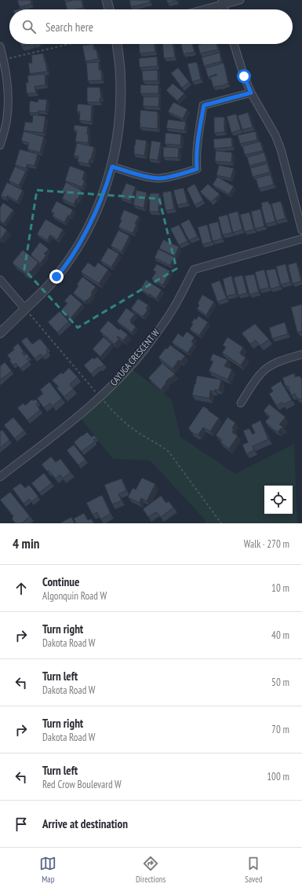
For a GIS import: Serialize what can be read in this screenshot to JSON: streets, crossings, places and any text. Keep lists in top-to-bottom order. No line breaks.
{"streets":{"street":["CAYUGA CRESCENT W"]},"page":{"search":"Search here","heading":["4 min","Walk · 270 m"],"list":[["Continue","Algonquin Road W","10 m"],["Turn right","Dakota Road W","40 m"],["Turn left","Dakota Road W","50 m"],["Turn right","Dakota Road W","70 m"],["Turn left","Red Crow Boulevard W","100 m"],"Arrive at destination"],"nav":["Map","Directions","Saved"]}}
